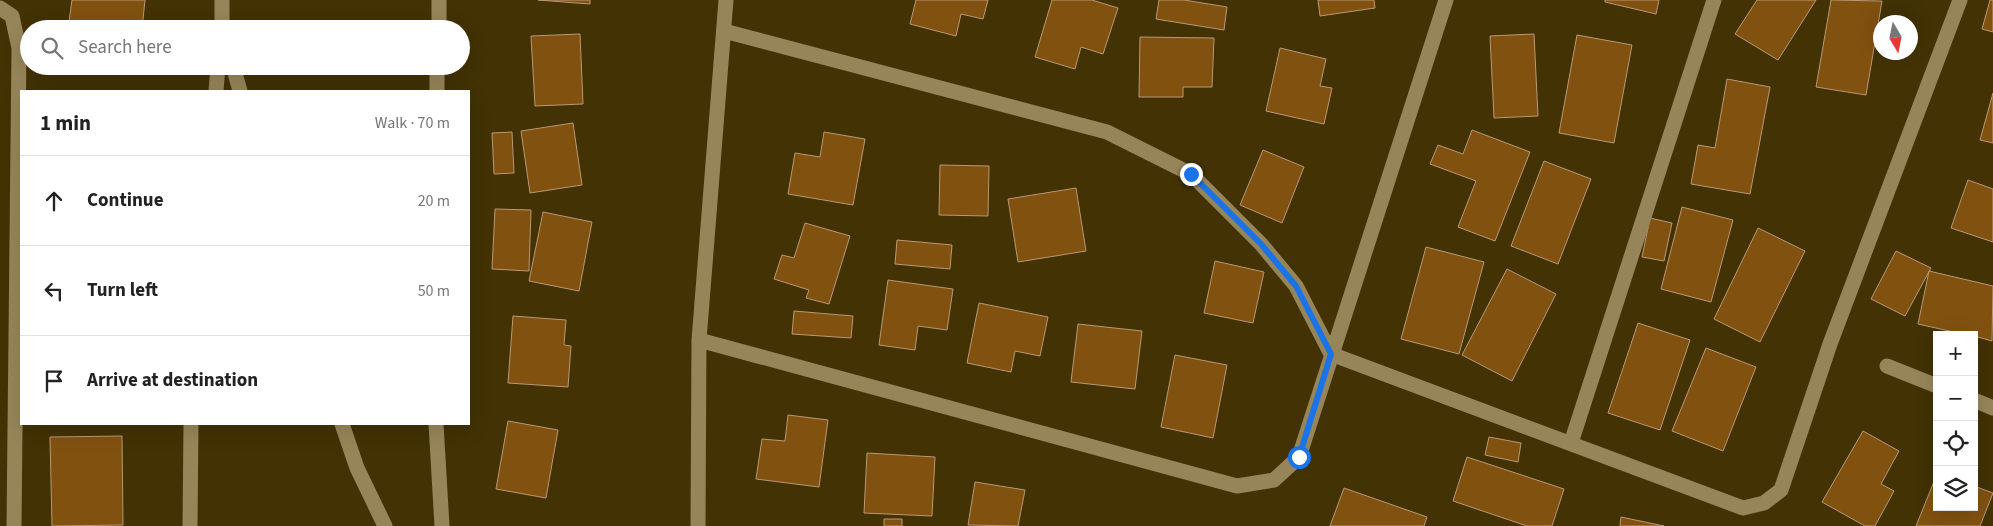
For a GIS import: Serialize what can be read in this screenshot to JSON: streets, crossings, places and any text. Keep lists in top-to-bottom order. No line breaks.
{"north":"bottom","page":{"search":"Search here","heading":["1 min","Walk · 70 m"],"list":[["Continue","20 m"],["Turn left","50 m"],"Arrive at destination"],"map_buttons":["+","−"]}}
